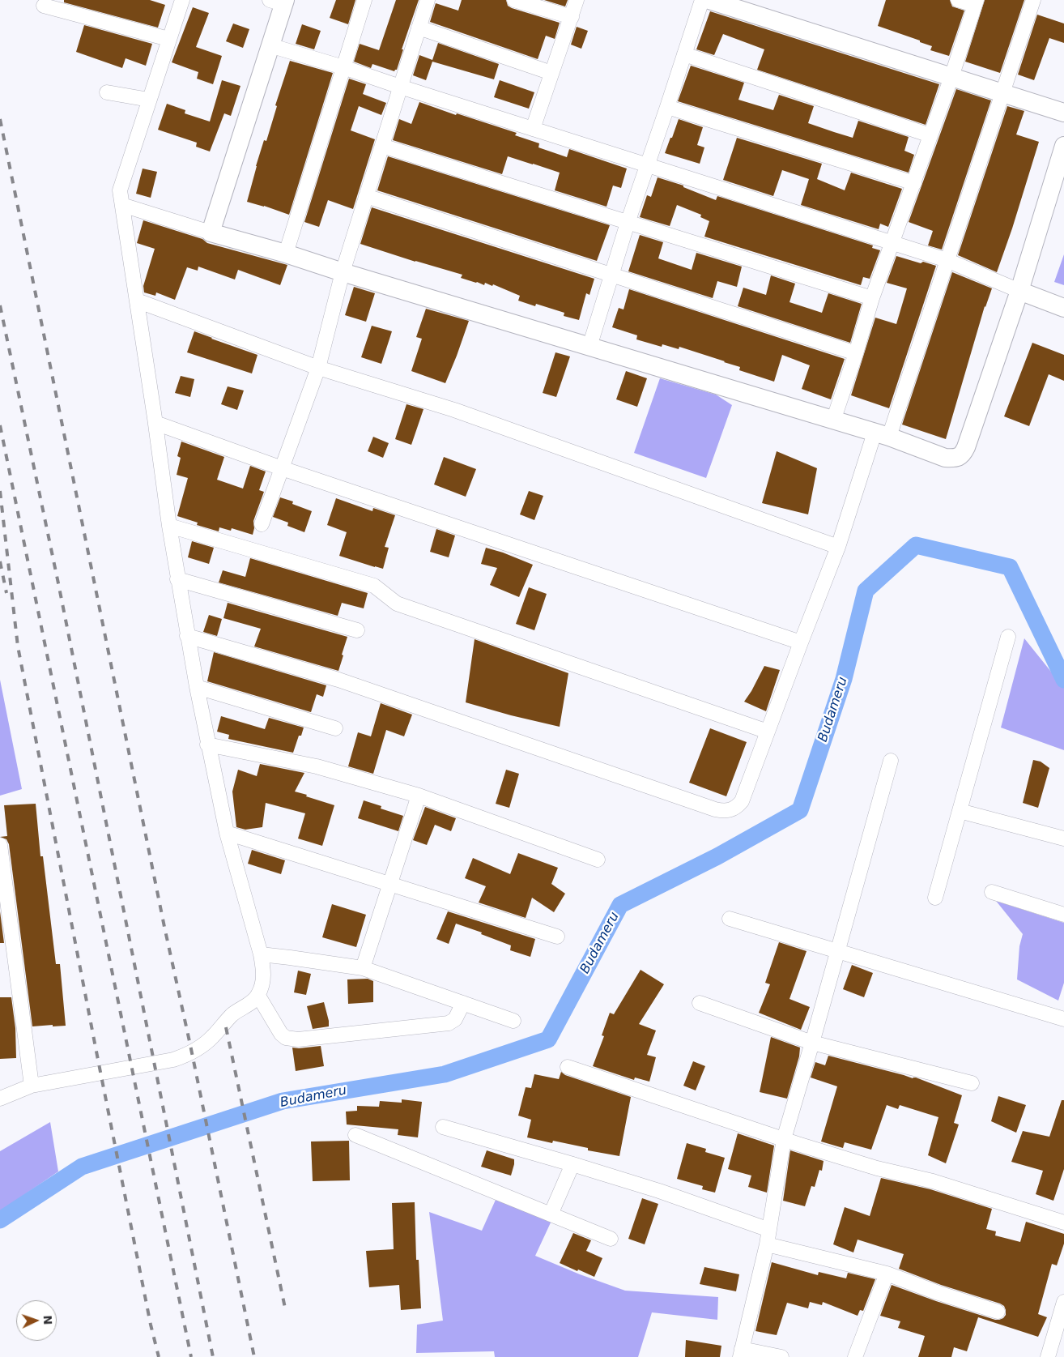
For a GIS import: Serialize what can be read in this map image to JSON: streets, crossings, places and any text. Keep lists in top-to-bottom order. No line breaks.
{"water":["Budameru"],"north":"right"}
